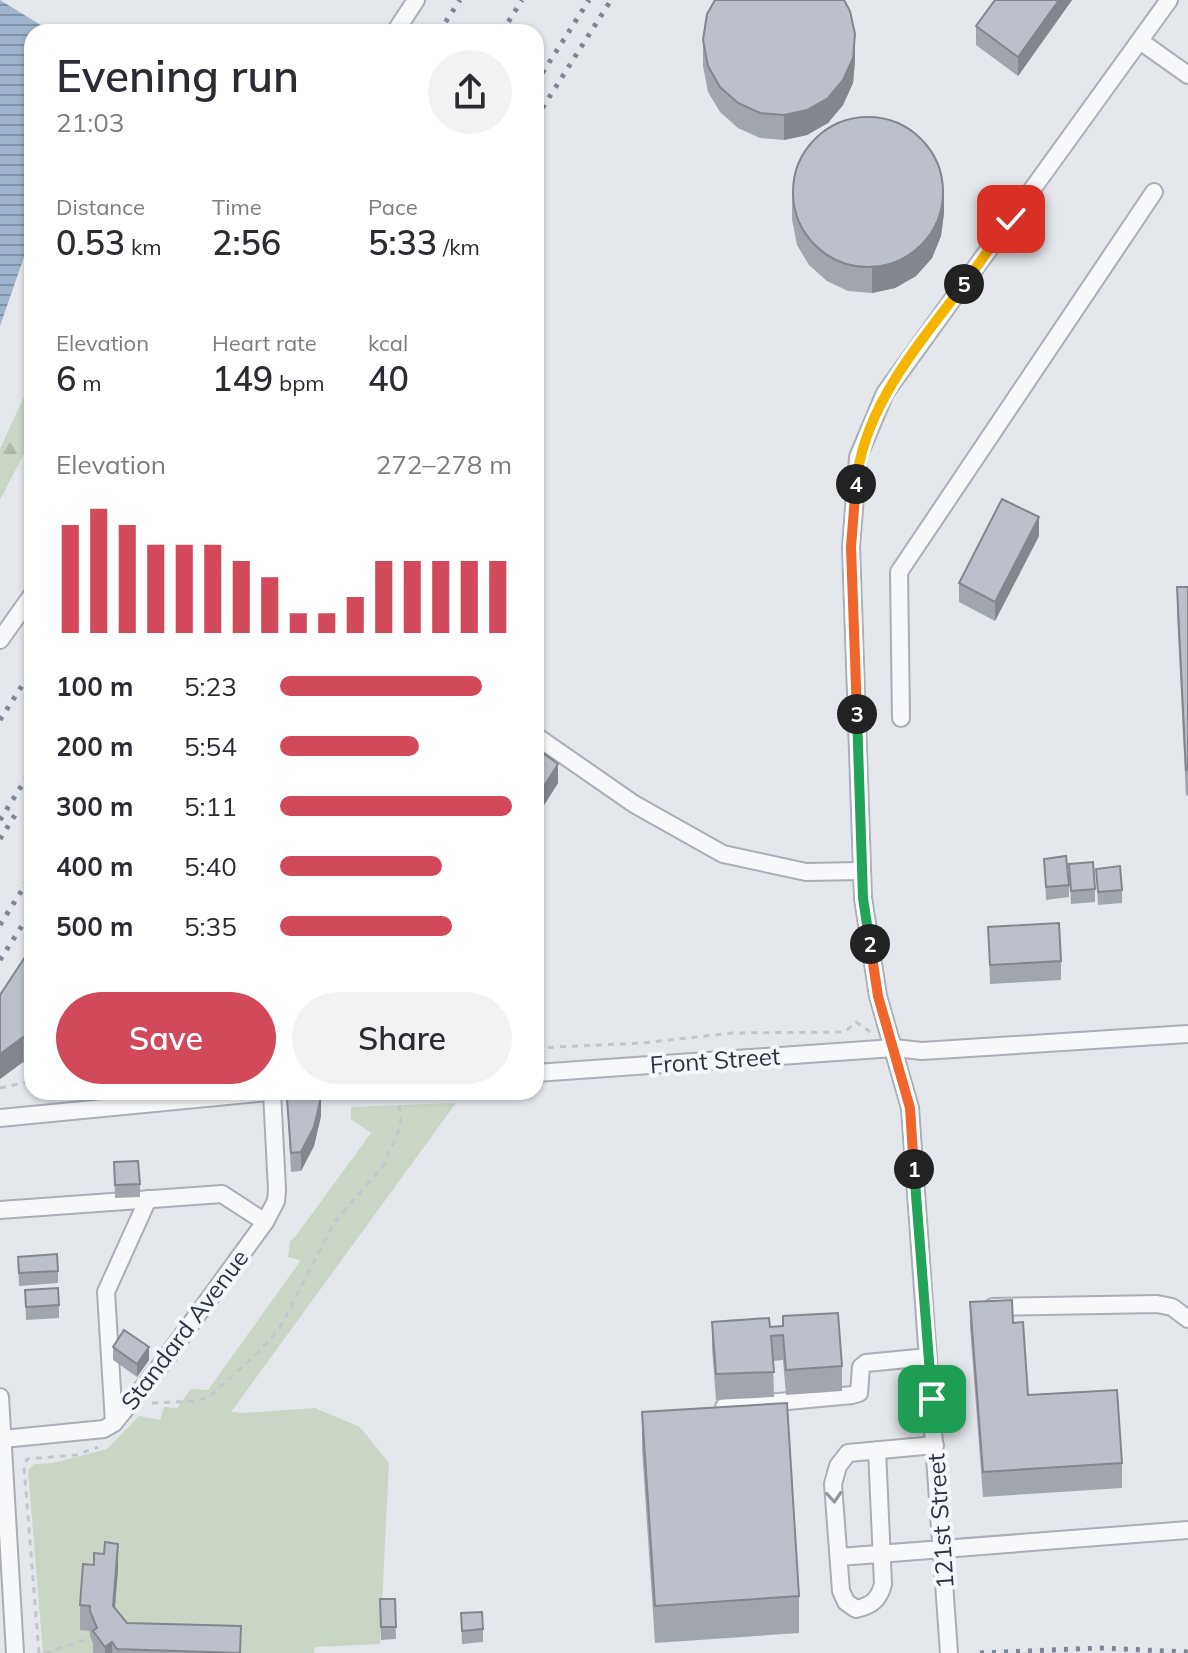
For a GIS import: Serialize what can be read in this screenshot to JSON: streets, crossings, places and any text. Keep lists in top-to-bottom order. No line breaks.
{"streets":{"street":["Front Street","Standard Avenue","121st Street"]},"crossings":[["Front Street","121st Street"]],"page":{"heading":["Evening run","21:03"],"stats":[["Distance","0.53 km"],["Time","2:56"],["Pace","5:33 /km"],["Elevation","6 m"],["Heart rate","149 bpm"],["kcal","40"]],"pins":["5","4","3","2","1"],"chart":["Elevation","272–278 m"],"list":[{"name":"100 m","note":"5:23"},{"name":"200 m","note":"5:54"},{"name":"300 m","note":"5:11"},{"name":"400 m","note":"5:40"},{"name":"500 m","note":"5:35"}],"buttons":["Save","Share"]}}
